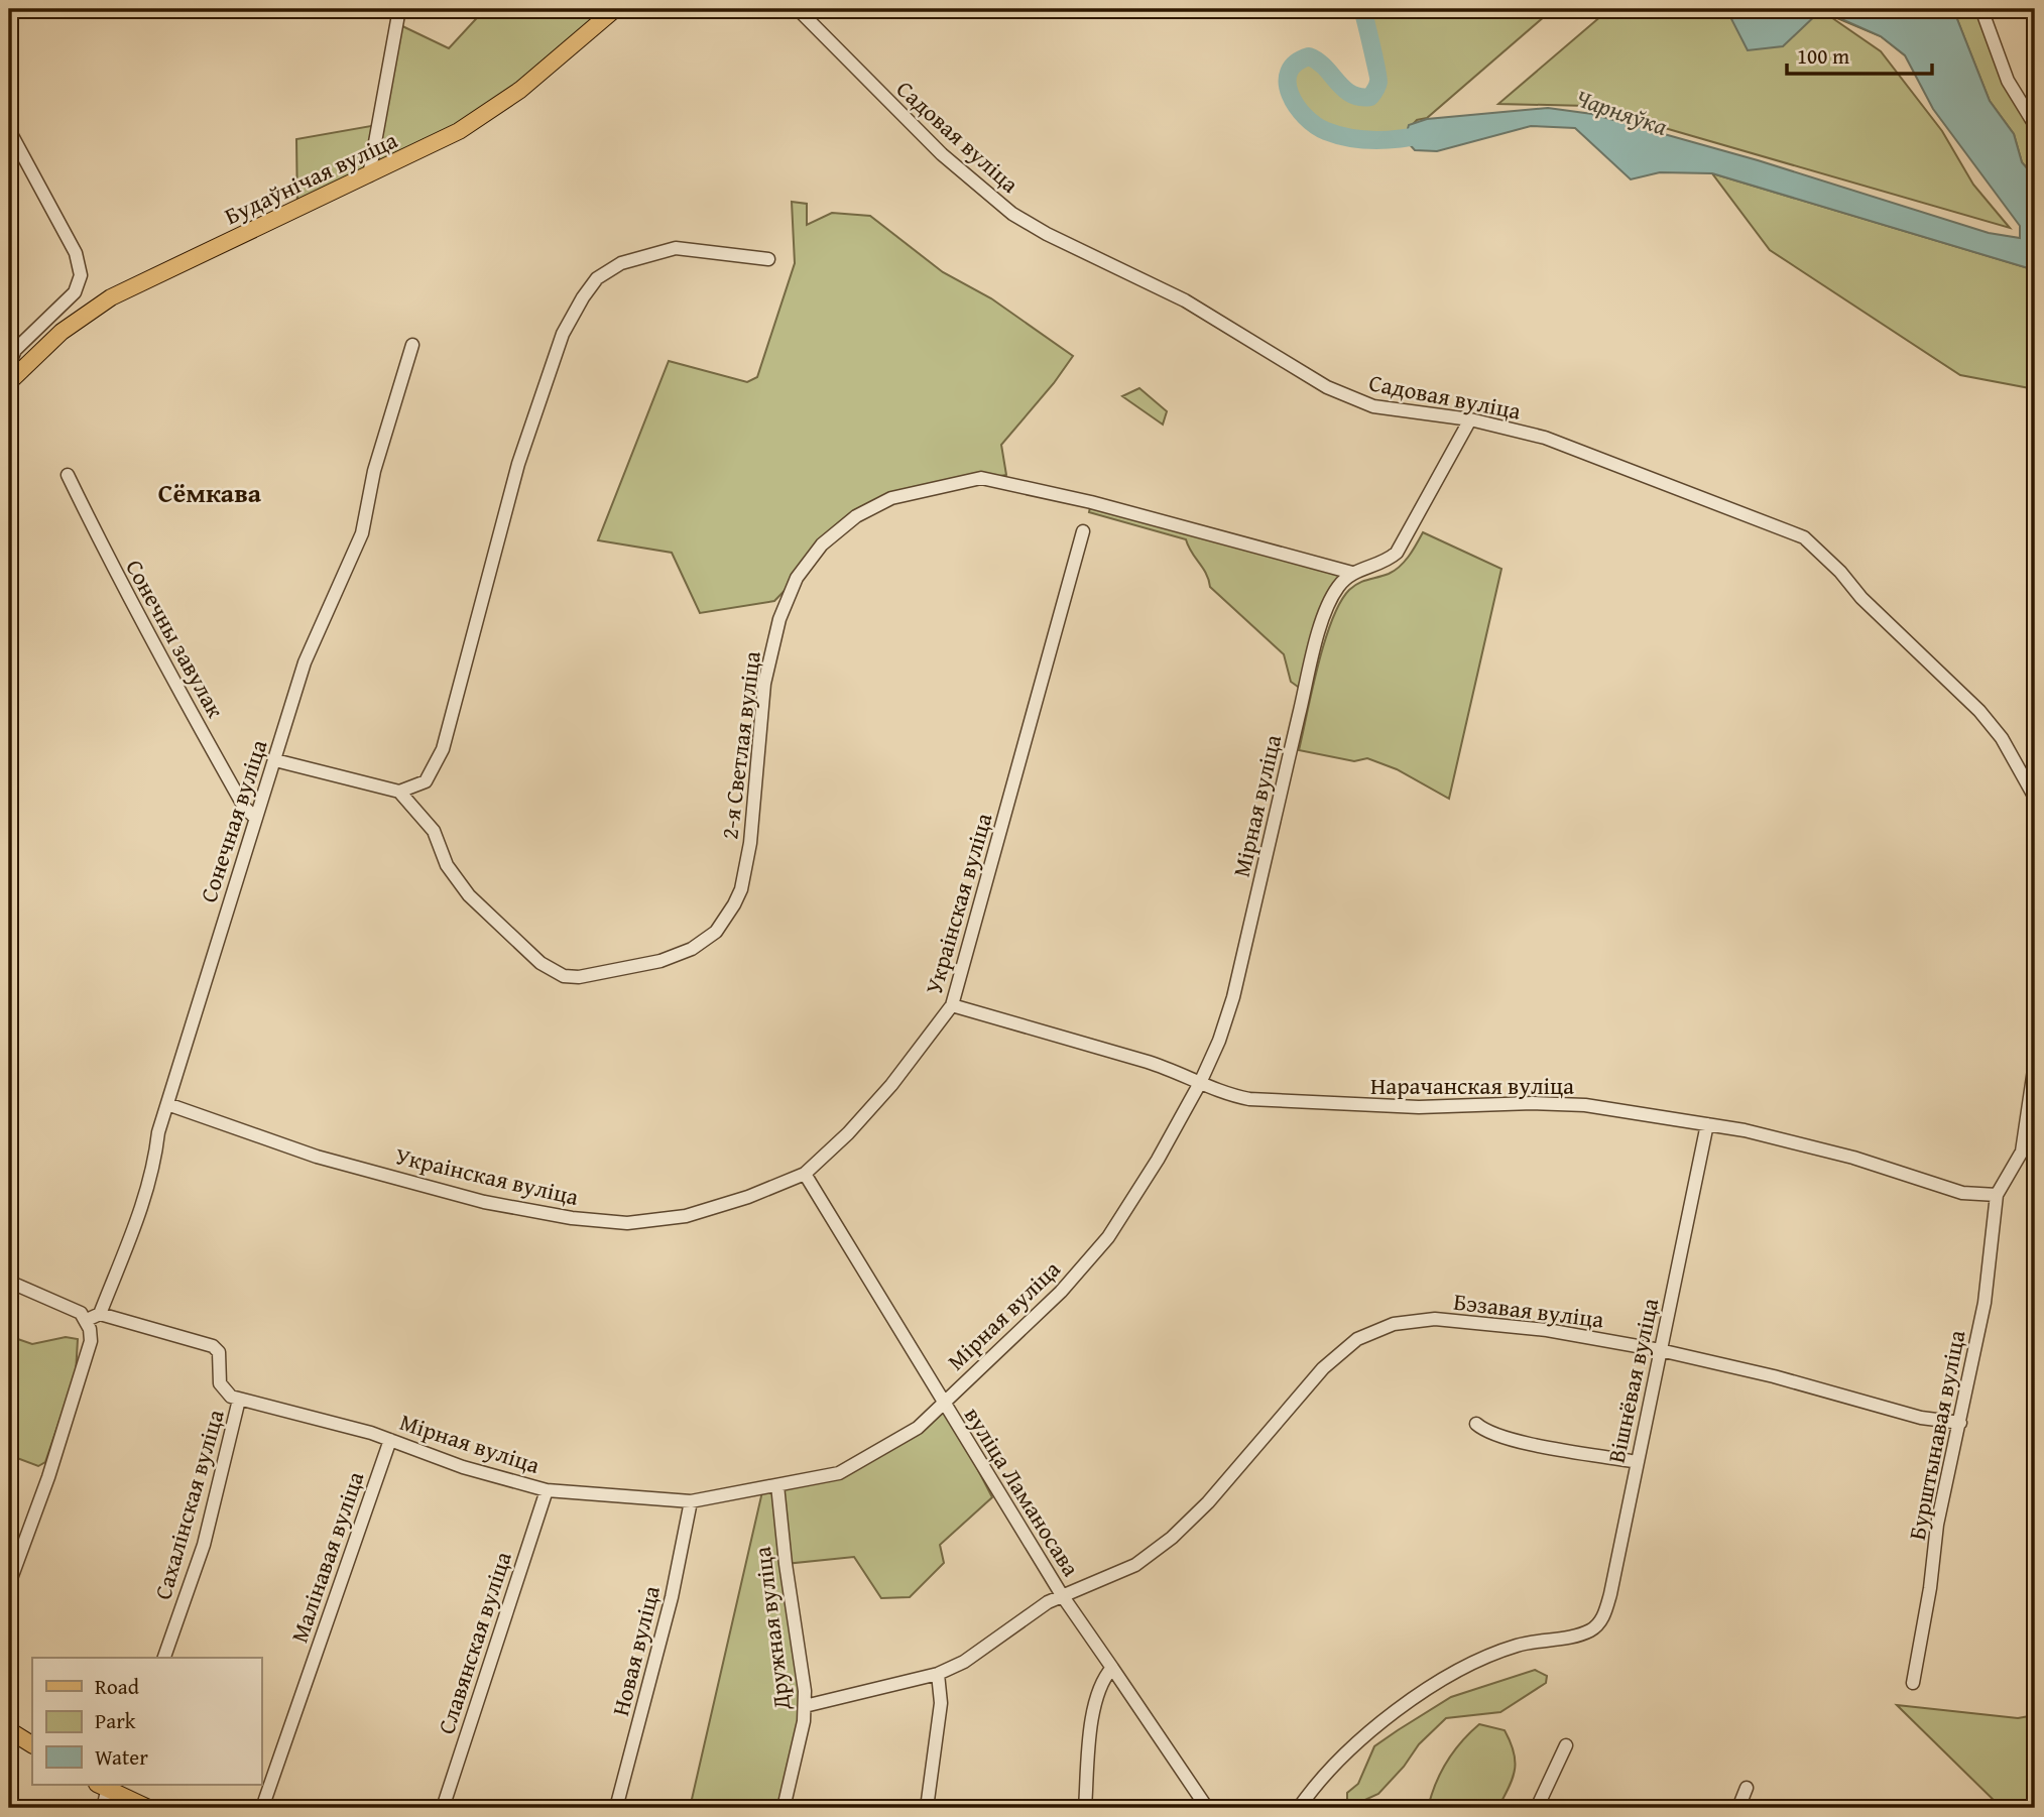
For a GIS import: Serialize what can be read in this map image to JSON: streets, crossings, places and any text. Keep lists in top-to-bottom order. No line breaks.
{"streets":{"main road":["Будаўнічая вуліца"],"street":["Садовая вуліца","Сонечны завулак","2-я Светлая вуліца","Мірная вуліца","Сонечная вуліца","Украінская вуліца","Нарачанская вуліца","Бэзавая вуліца","Вішнёвая вуліца","Бурштынавая вуліца","вуліца Ламаносава","Сахалінская вуліца","Малінавая вуліца","Дружная вуліца","Славянская вуліца","Новая вуліца"]},"crossings":[["Сонечны завулак","Сонечная вуліца"],["2-я Светлая вуліца","Мірная вуліца"],["Мірная вуліца","Нарачанская вуліца"],["Мірная вуліца","вуліца Ламаносава"],["Мірная вуліца","Сахалінская вуліца"],["Мірная вуліца","Малінавая вуліца"],["Мірная вуліца","Дружная вуліца"],["Мірная вуліца","Славянская вуліца"],["Мірная вуліца","Новая вуліца"],["Сонечная вуліца","Украінская вуліца"],["Украінская вуліца","Нарачанская вуліца"],["Украінская вуліца","вуліца Ламаносава"],["Нарачанская вуліца","Вішнёвая вуліца"],["Нарачанская вуліца","Бурштынавая вуліца"],["Бэзавая вуліца","Вішнёвая вуліца"],["Бэзавая вуліца","Бурштынавая вуліца"],["Бэзавая вуліца","вуліца Ламаносава"],["Бэзавая вуліца","Дружная вуліца"]],"districts":["Сёмкава"],"water":["Чарняўка"],"legend":["Road","Park","Water"],"scale_bar":"100 m"}
